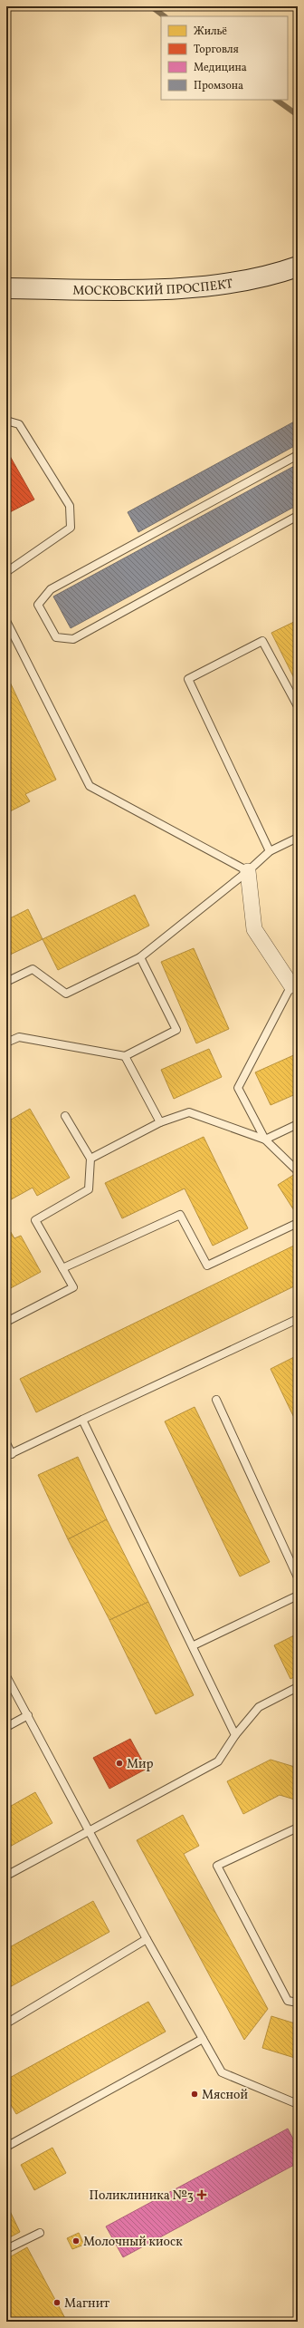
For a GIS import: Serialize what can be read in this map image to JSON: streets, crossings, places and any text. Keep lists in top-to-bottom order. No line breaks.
{"streets":{"main road":["МОСКОВСКИЙ ПРОСПЕКТ"]},"places":{"other":["Мир","Мясной","Молочный киоск","Магнит"],"health":["Поликлиника №3"]},"legend":["Жильё","Торговля","Медицина","Промзона"]}
